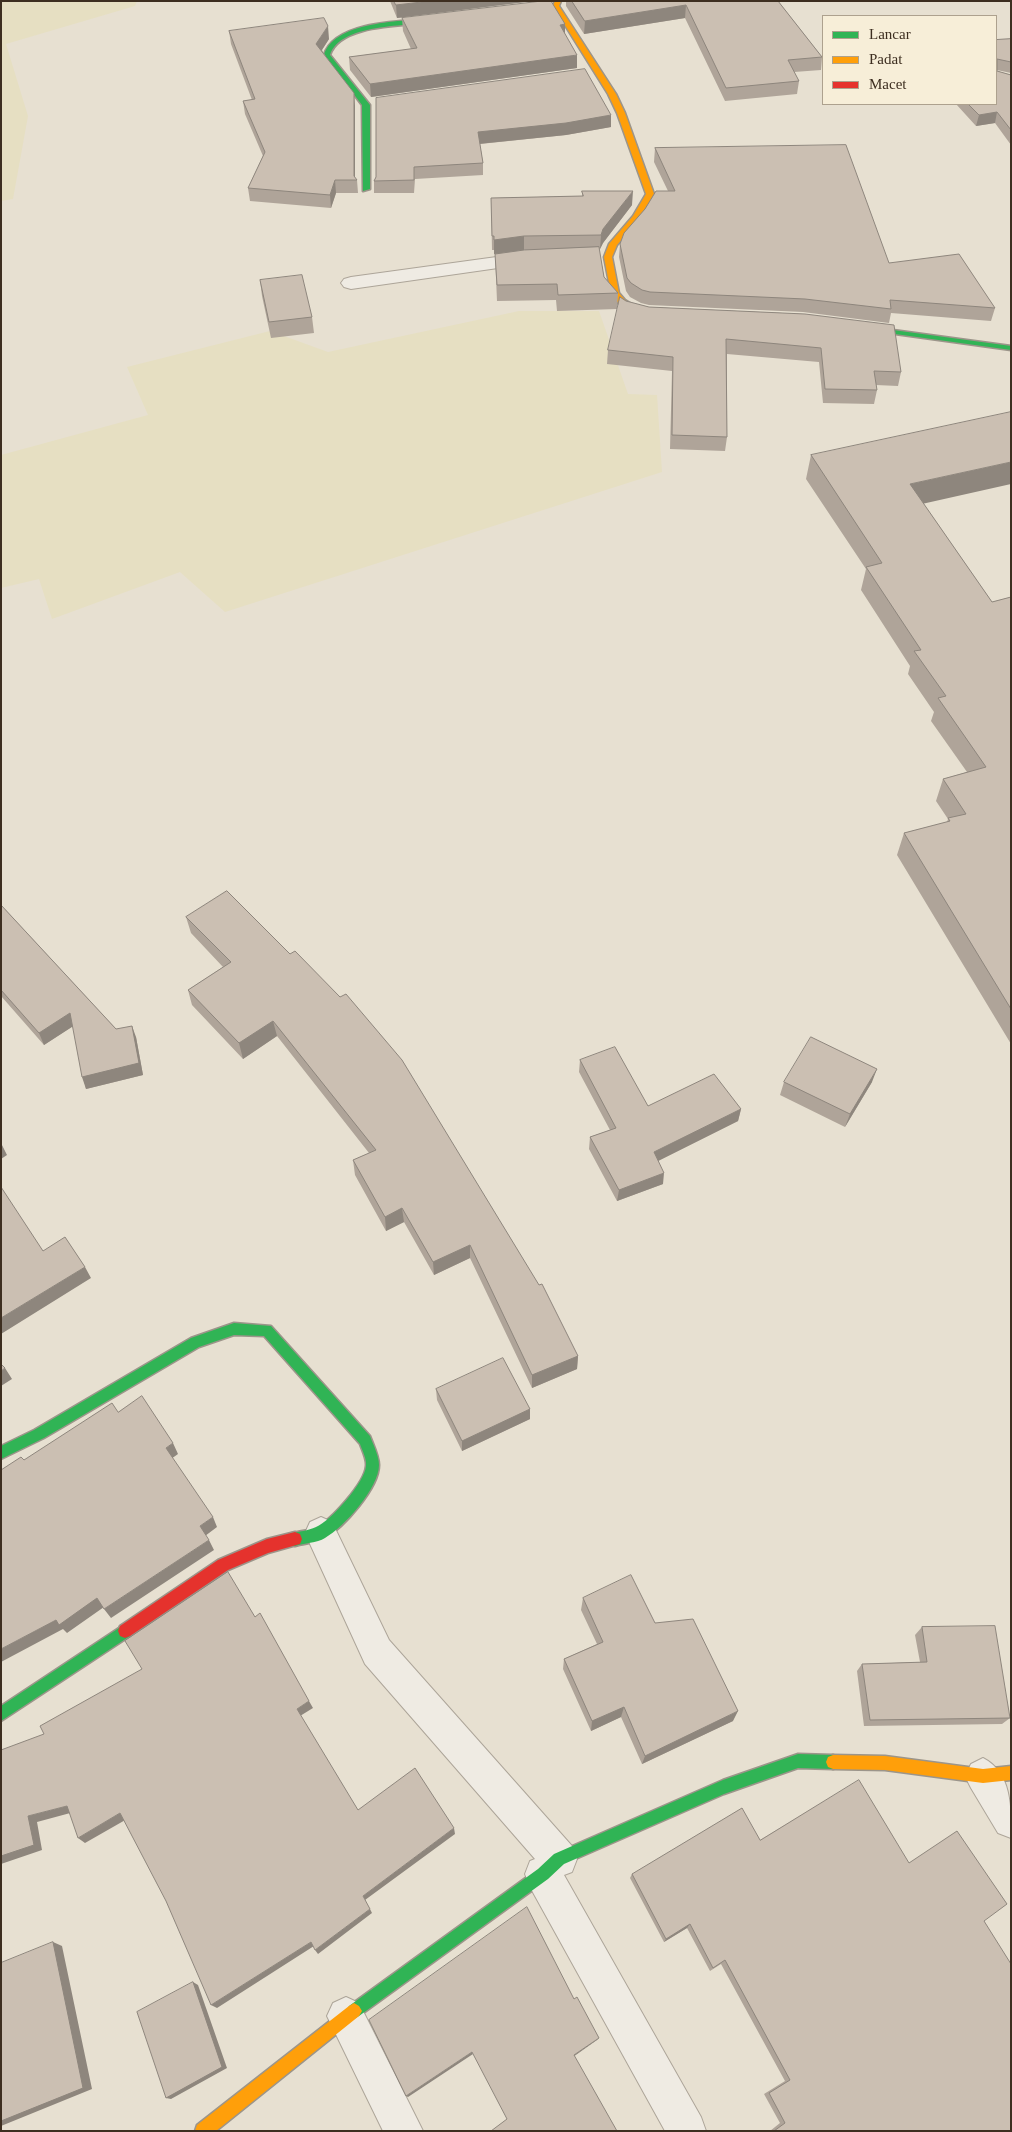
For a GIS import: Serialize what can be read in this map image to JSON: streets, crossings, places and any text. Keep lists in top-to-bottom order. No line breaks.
{"legend":["Lancar","Padat","Macet"]}
